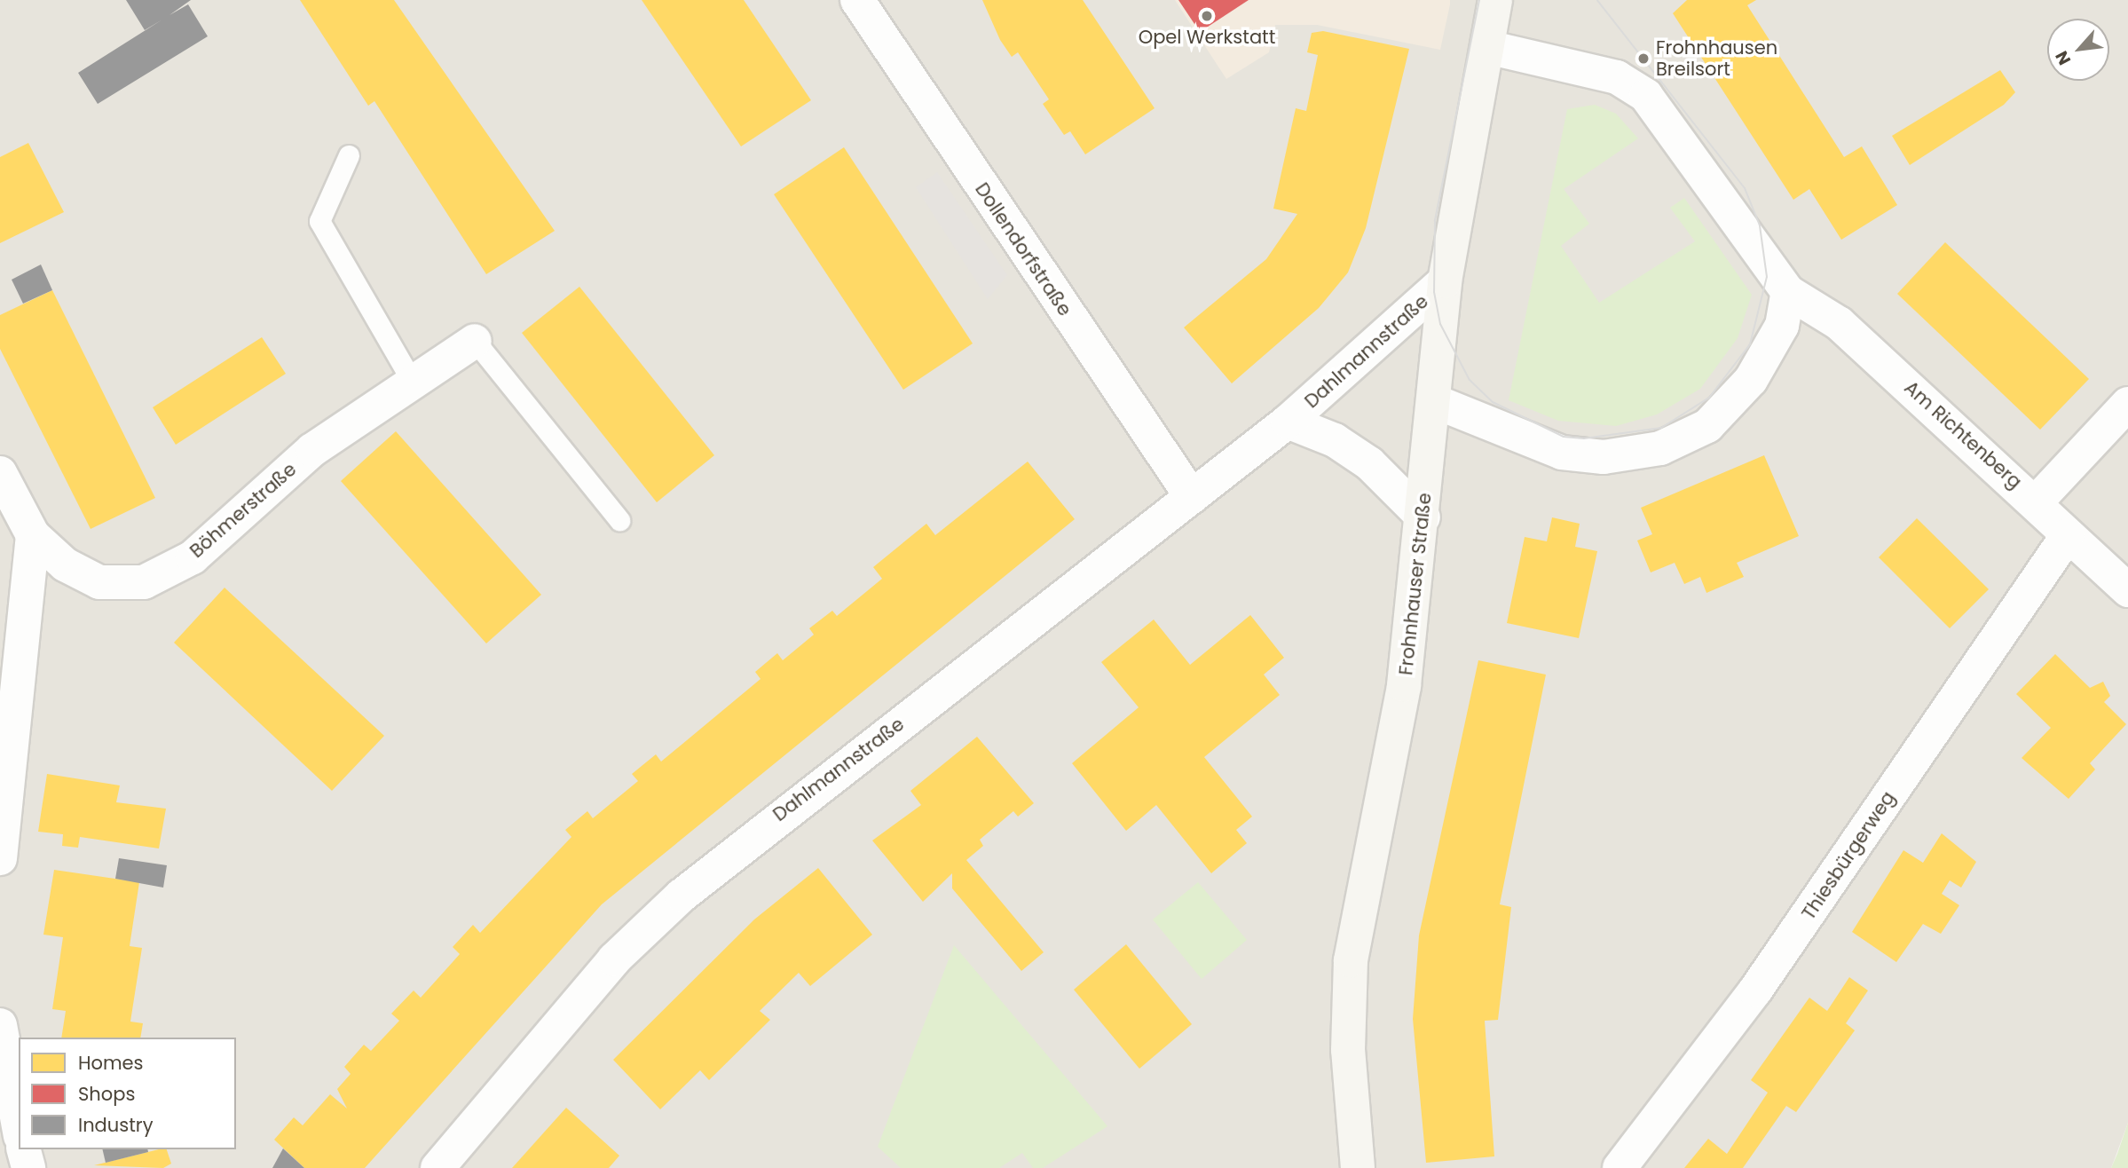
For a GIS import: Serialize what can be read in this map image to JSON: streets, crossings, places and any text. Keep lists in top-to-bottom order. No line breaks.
{"streets":{"main road":["Frohnhauser Straße"],"street":["Dollendorfstraße","Dahlmannstraße","Am Richtenberg","Böhmerstraße","Thiesbürgerweg"]},"crossings":[["Dollendorfstraße","Dahlmannstraße"],["Dahlmannstraße","Frohnhauser Straße"],["Am Richtenberg","Frohnhauser Straße"],["Am Richtenberg","Thiesbürgerweg"]],"places":["Opel Werkstatt","Frohnhausen Breilsort"],"legend":["Homes","Shops","Industry"],"north":"bottom left"}
